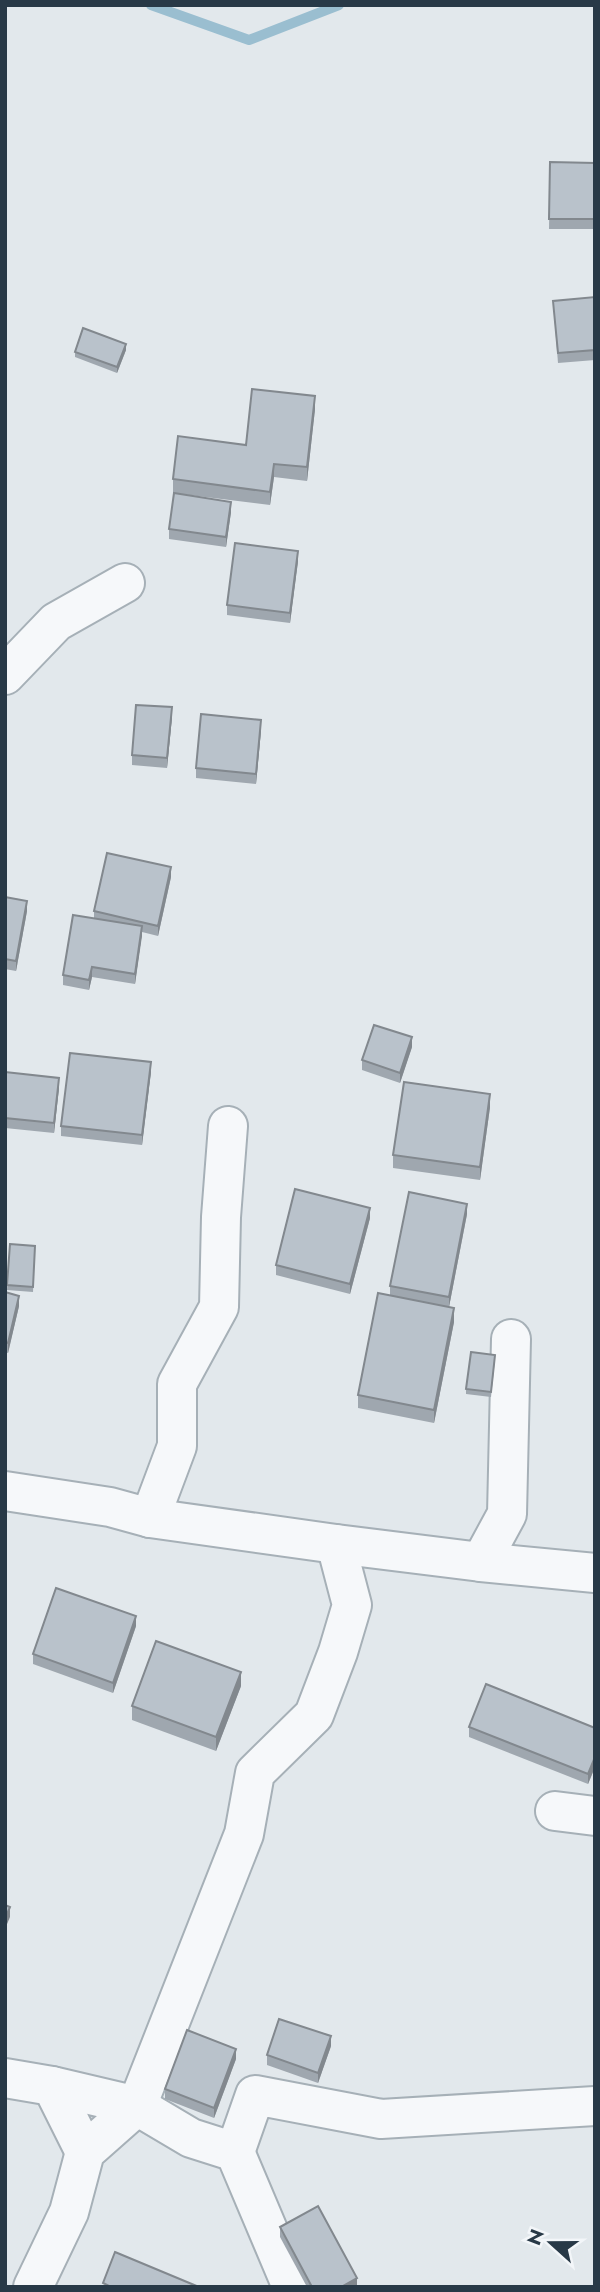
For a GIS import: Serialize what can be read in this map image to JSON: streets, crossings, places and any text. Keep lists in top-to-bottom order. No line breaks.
{"north":"left"}
